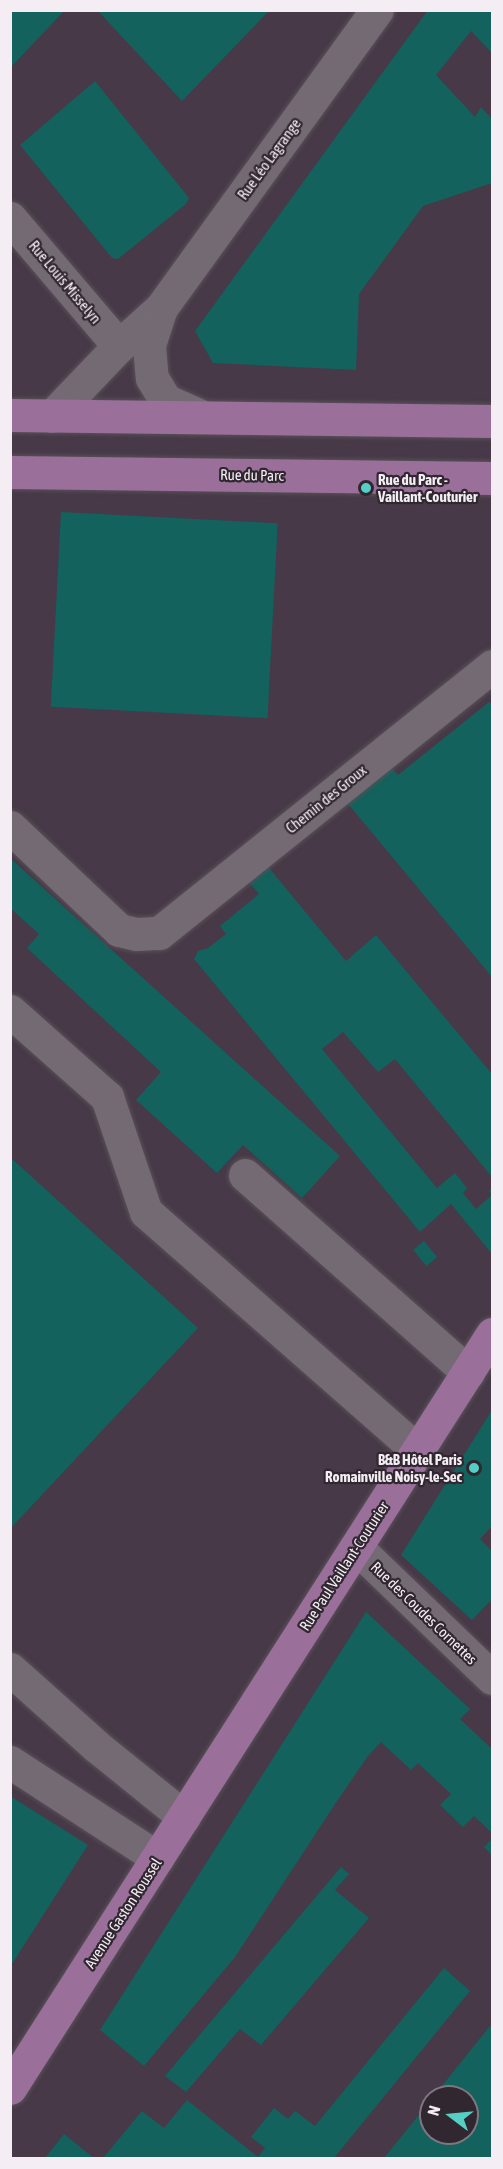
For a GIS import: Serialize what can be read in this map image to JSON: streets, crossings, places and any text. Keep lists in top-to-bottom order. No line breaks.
{"streets":{"main road":["Rue du Parc","Rue Paul Vaillant-Couturier","Avenue Gaston Roussel"],"street":["Rue Léo Lagrange","Rue Louis Misselyn","Chemin des Groux","Rue des Coudes Cornettes"]},"crossings":[["Rue Paul Vaillant-Couturier","Rue des Coudes Cornettes"],["Rue Paul Vaillant-Couturier","Avenue Gaston Roussel"]],"places":["Rue du Parc - Vaillant-Couturier","B&B Hôtel Paris Romainville Noisy-le-Sec"],"north":"left"}
